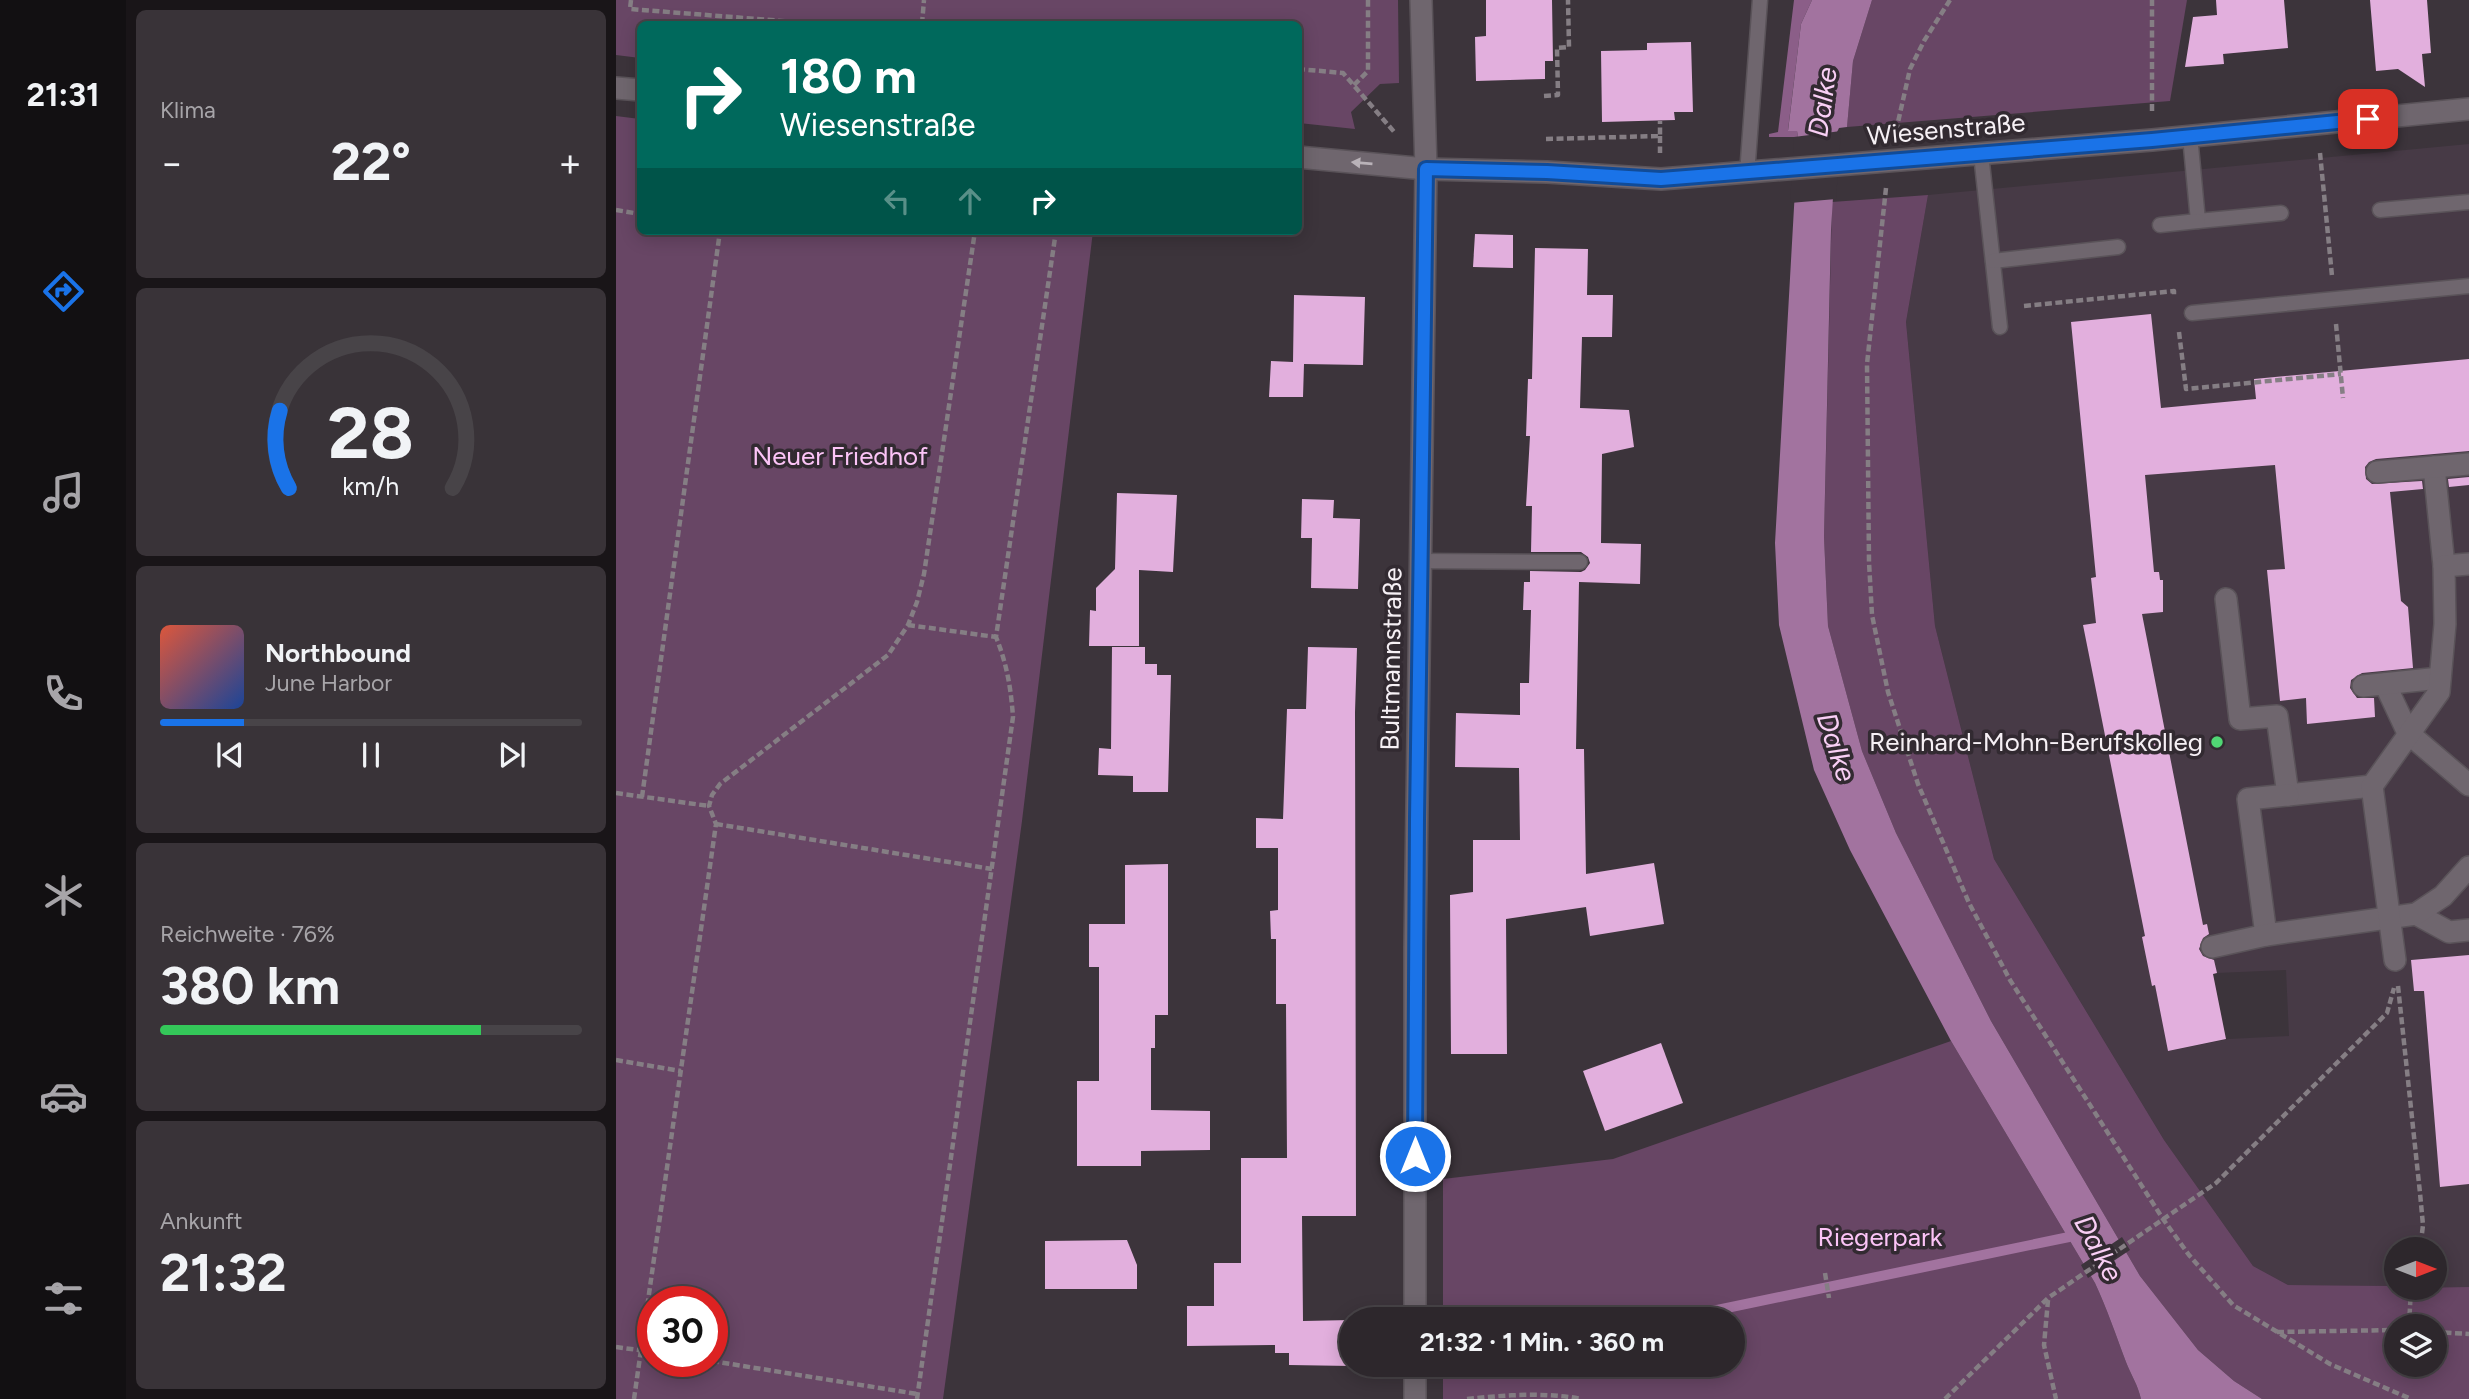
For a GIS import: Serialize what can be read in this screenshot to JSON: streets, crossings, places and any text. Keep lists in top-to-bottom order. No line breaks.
{"streets":{"street":["Wiesenstraße","Bultmannstraße"]},"crossings":[["Wiesenstraße","Bultmannstraße"]],"water":["Dalke"],"parks":["Neuer Friedhof","Riegerpark"],"places":["Reinhard-Mohn-Berufskolleg"],"north":"right","page":{"tabs":"21:31","tile":["Klima",["Reichweite · 76%","380 km"],["Ankunft","21:32"]],"turn":["180 m","Wiesenstraße"],"heat":["−","22°","+"],"song":["Northbound","June Harbor"],"limit":"30","trip":"21:32 · 1 Min. · 360 m","gauge":["28","km/h"]}}
